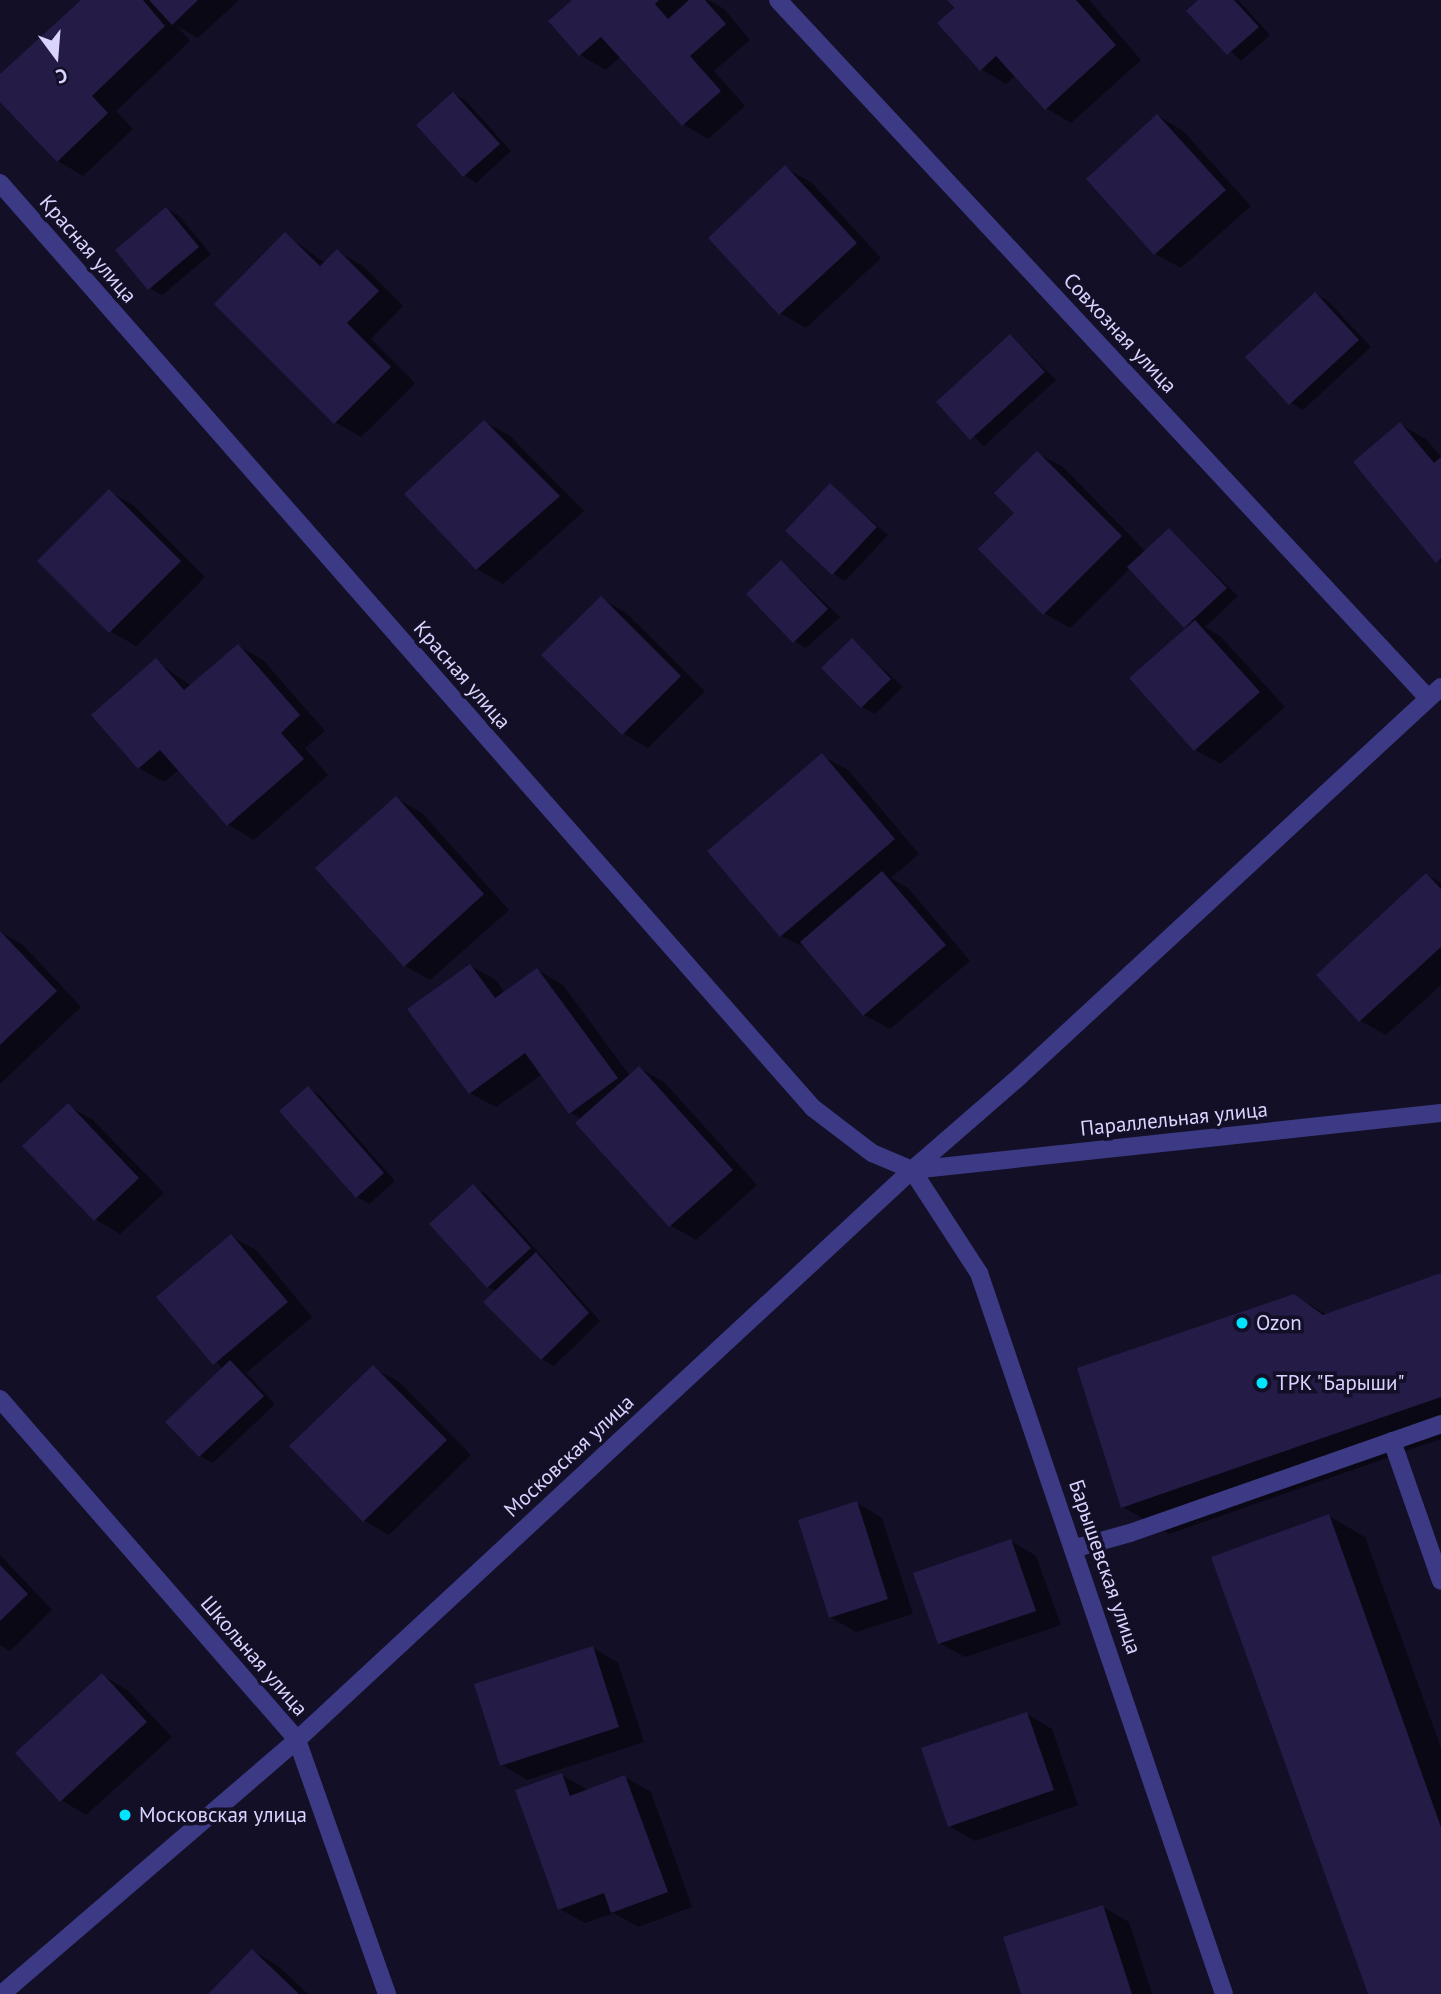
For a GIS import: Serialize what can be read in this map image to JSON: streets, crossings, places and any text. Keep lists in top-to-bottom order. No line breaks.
{"streets":{"street":["Красная улица","Совхозная улица","Параллельная улица","Московская улица","Барышевская улица","Школьная улица"]},"crossings":[["Красная улица","Параллельная улица"],["Красная улица","Московская улица"],["Красная улица","Барышевская улица"],["Совхозная улица","Московская улица"],["Параллельная улица","Московская улица"],["Параллельная улица","Барышевская улица"],["Московская улица","Барышевская улица"],["Московская улица","Школьная улица"]],"places":["Ozon","ТРК \"Барыши\"","Московская улица"],"north":"bottom"}
